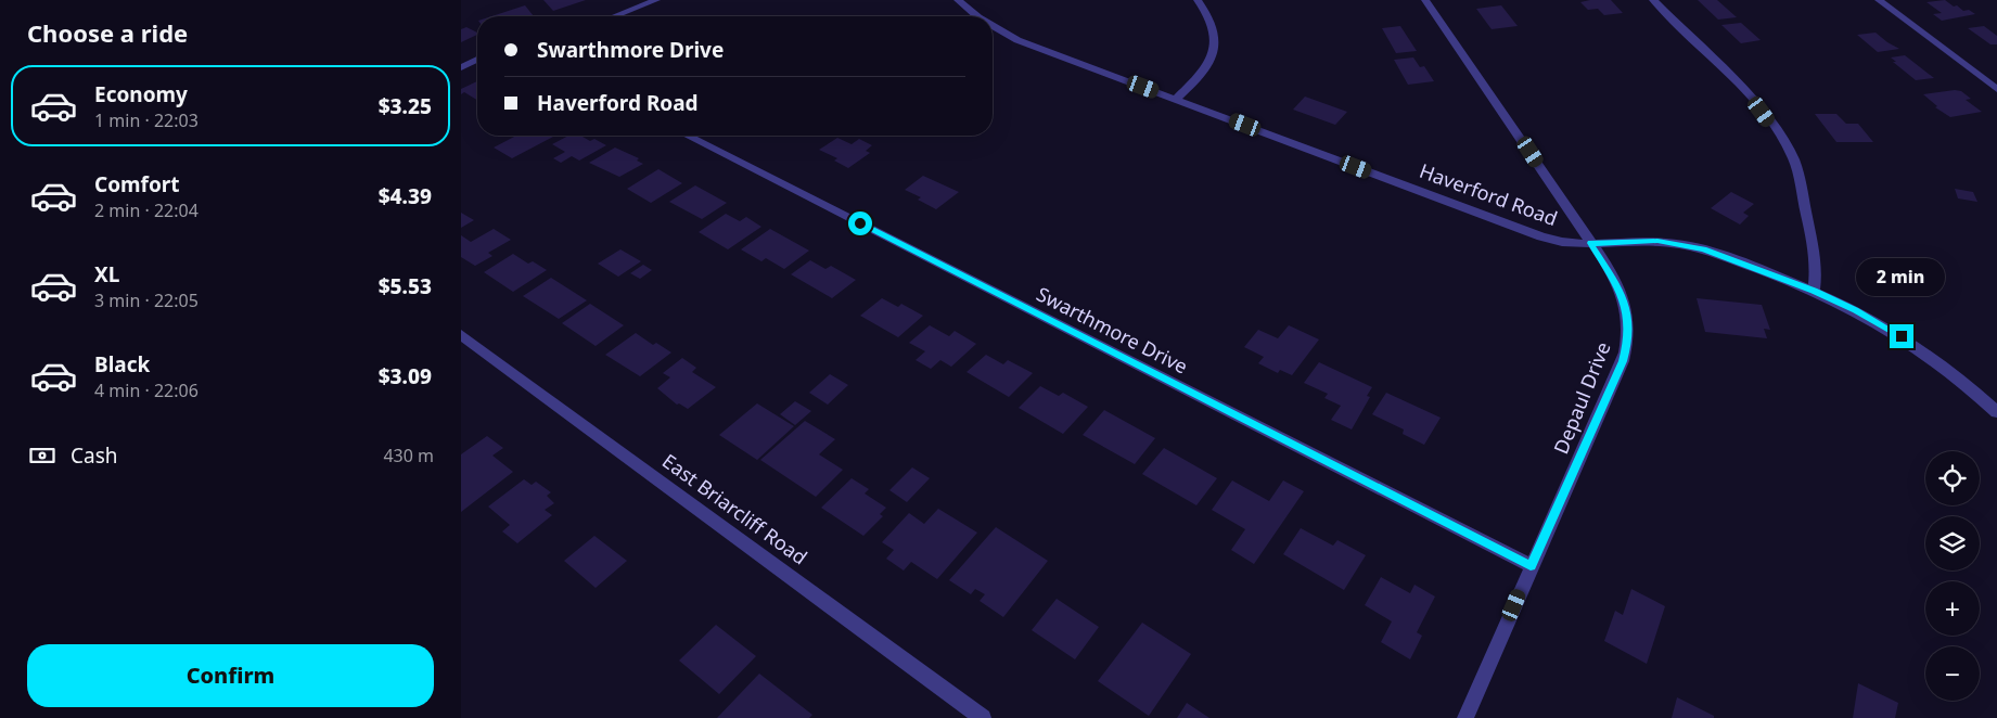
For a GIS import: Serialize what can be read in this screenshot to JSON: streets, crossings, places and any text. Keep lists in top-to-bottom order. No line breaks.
{"streets":{"street":["Haverford Road","Swarthmore Drive","Depaul Drive","East Briarcliff Road"]},"crossings":[["Haverford Road","Depaul Drive"],["Swarthmore Drive","Depaul Drive"]],"page":{"heading":"Choose a ride","banner":["Swarthmore Drive","Haverford Road"],"list":[{"name":"Economy","note":"1 min · 22:03","value":"$3.25"},{"name":"Comfort","note":"2 min · 22:04","value":"$4.39"},{"name":"XL","note":"3 min · 22:05","value":"$5.53"},{"name":"Black","note":"4 min · 22:06","value":"$3.09"}],"bubble":"2 min","pay":["Cash","430 m"],"map_buttons":["+","−"],"buttons":"Confirm"}}
